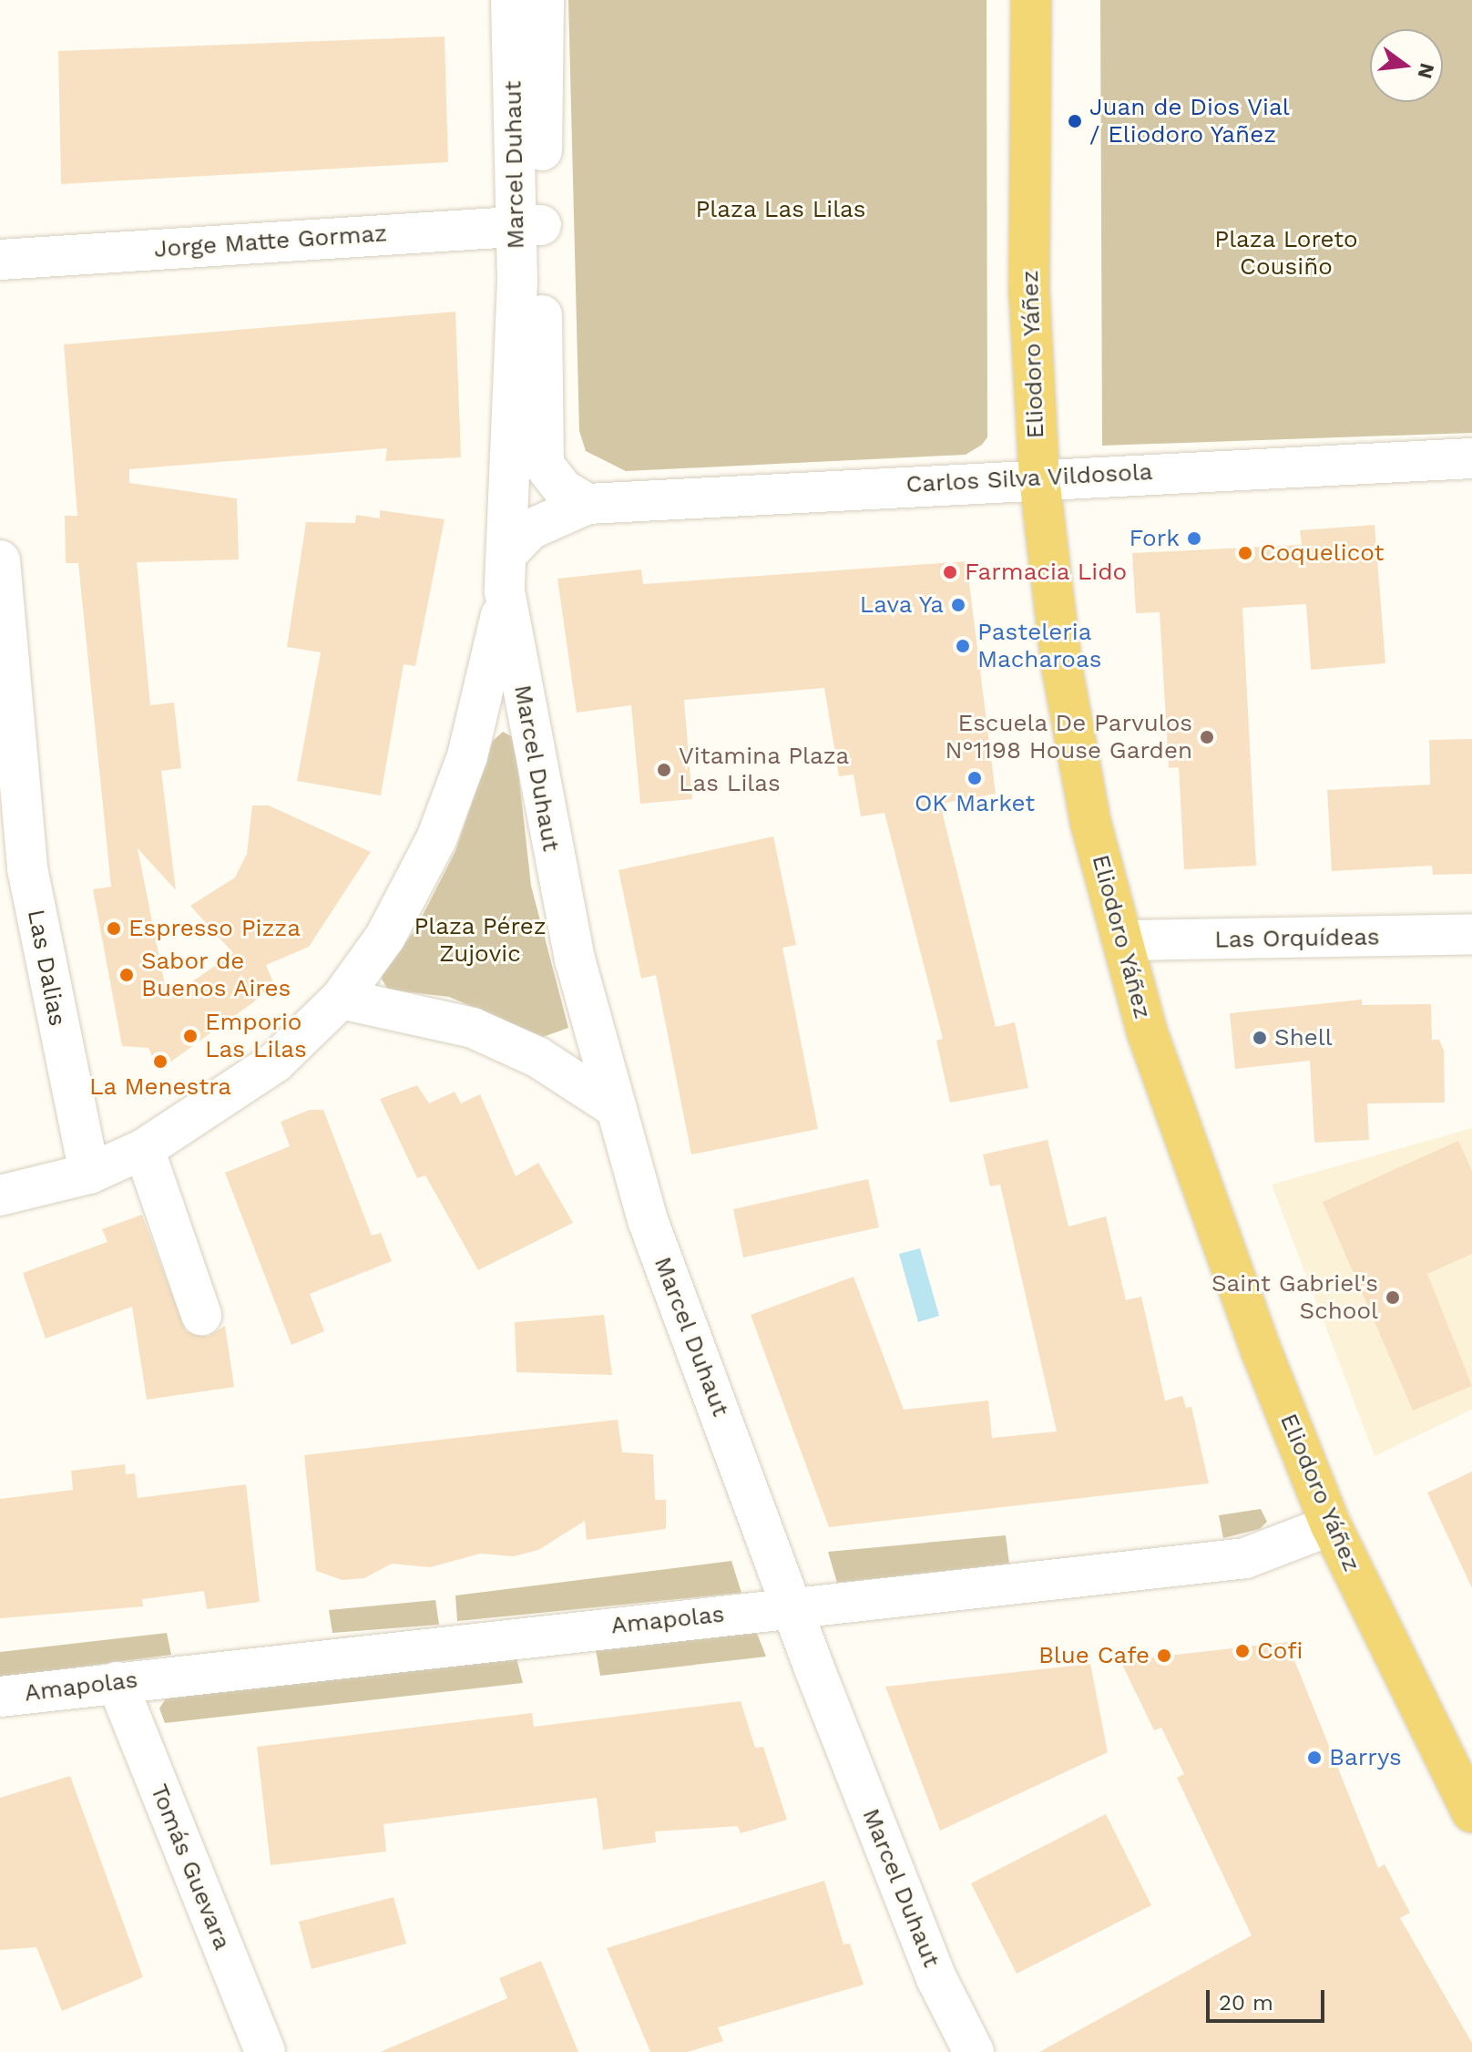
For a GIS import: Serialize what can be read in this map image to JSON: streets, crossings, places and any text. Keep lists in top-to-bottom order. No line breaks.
{"streets":{"main road":["Eliodoro Yáñez"],"street":["Marcel Duhaut","Jorge Matte Gormaz","Carlos Silva Vildosola","Las Orquídeas","Las Dalias","Amapolas","Tomás Guevara"]},"crossings":[["Marcel Duhaut","Jorge Matte Gormaz"],["Marcel Duhaut","Carlos Silva Vildosola"],["Marcel Duhaut","Las Dalias"],["Marcel Duhaut","Amapolas"],["Eliodoro Yáñez","Carlos Silva Vildosola"],["Eliodoro Yáñez","Las Orquídeas"],["Eliodoro Yáñez","Amapolas"],["Amapolas","Tomás Guevara"]],"parks":["Plaza Las Lilas","Plaza Loreto Cousiño","Plaza Pérez Zujovic"],"places":["Juan de Dios Vial / Eliodoro Yañez","Fork","Coquelicot","Farmacia Lido","Lava Ya","Pasteleria Macharoas","Escuela De Parvulos N°1198 House Garden","Vitamina Plaza Las Lilas","OK Market","Espresso Pizza","Sabor de Buenos Aires","Emporio Las Lilas","Shell","La Menestra","Saint Gabriel's School","Cofi","Blue Cafe","Barrys"],"scale_bar":"20 m","north":"right"}
